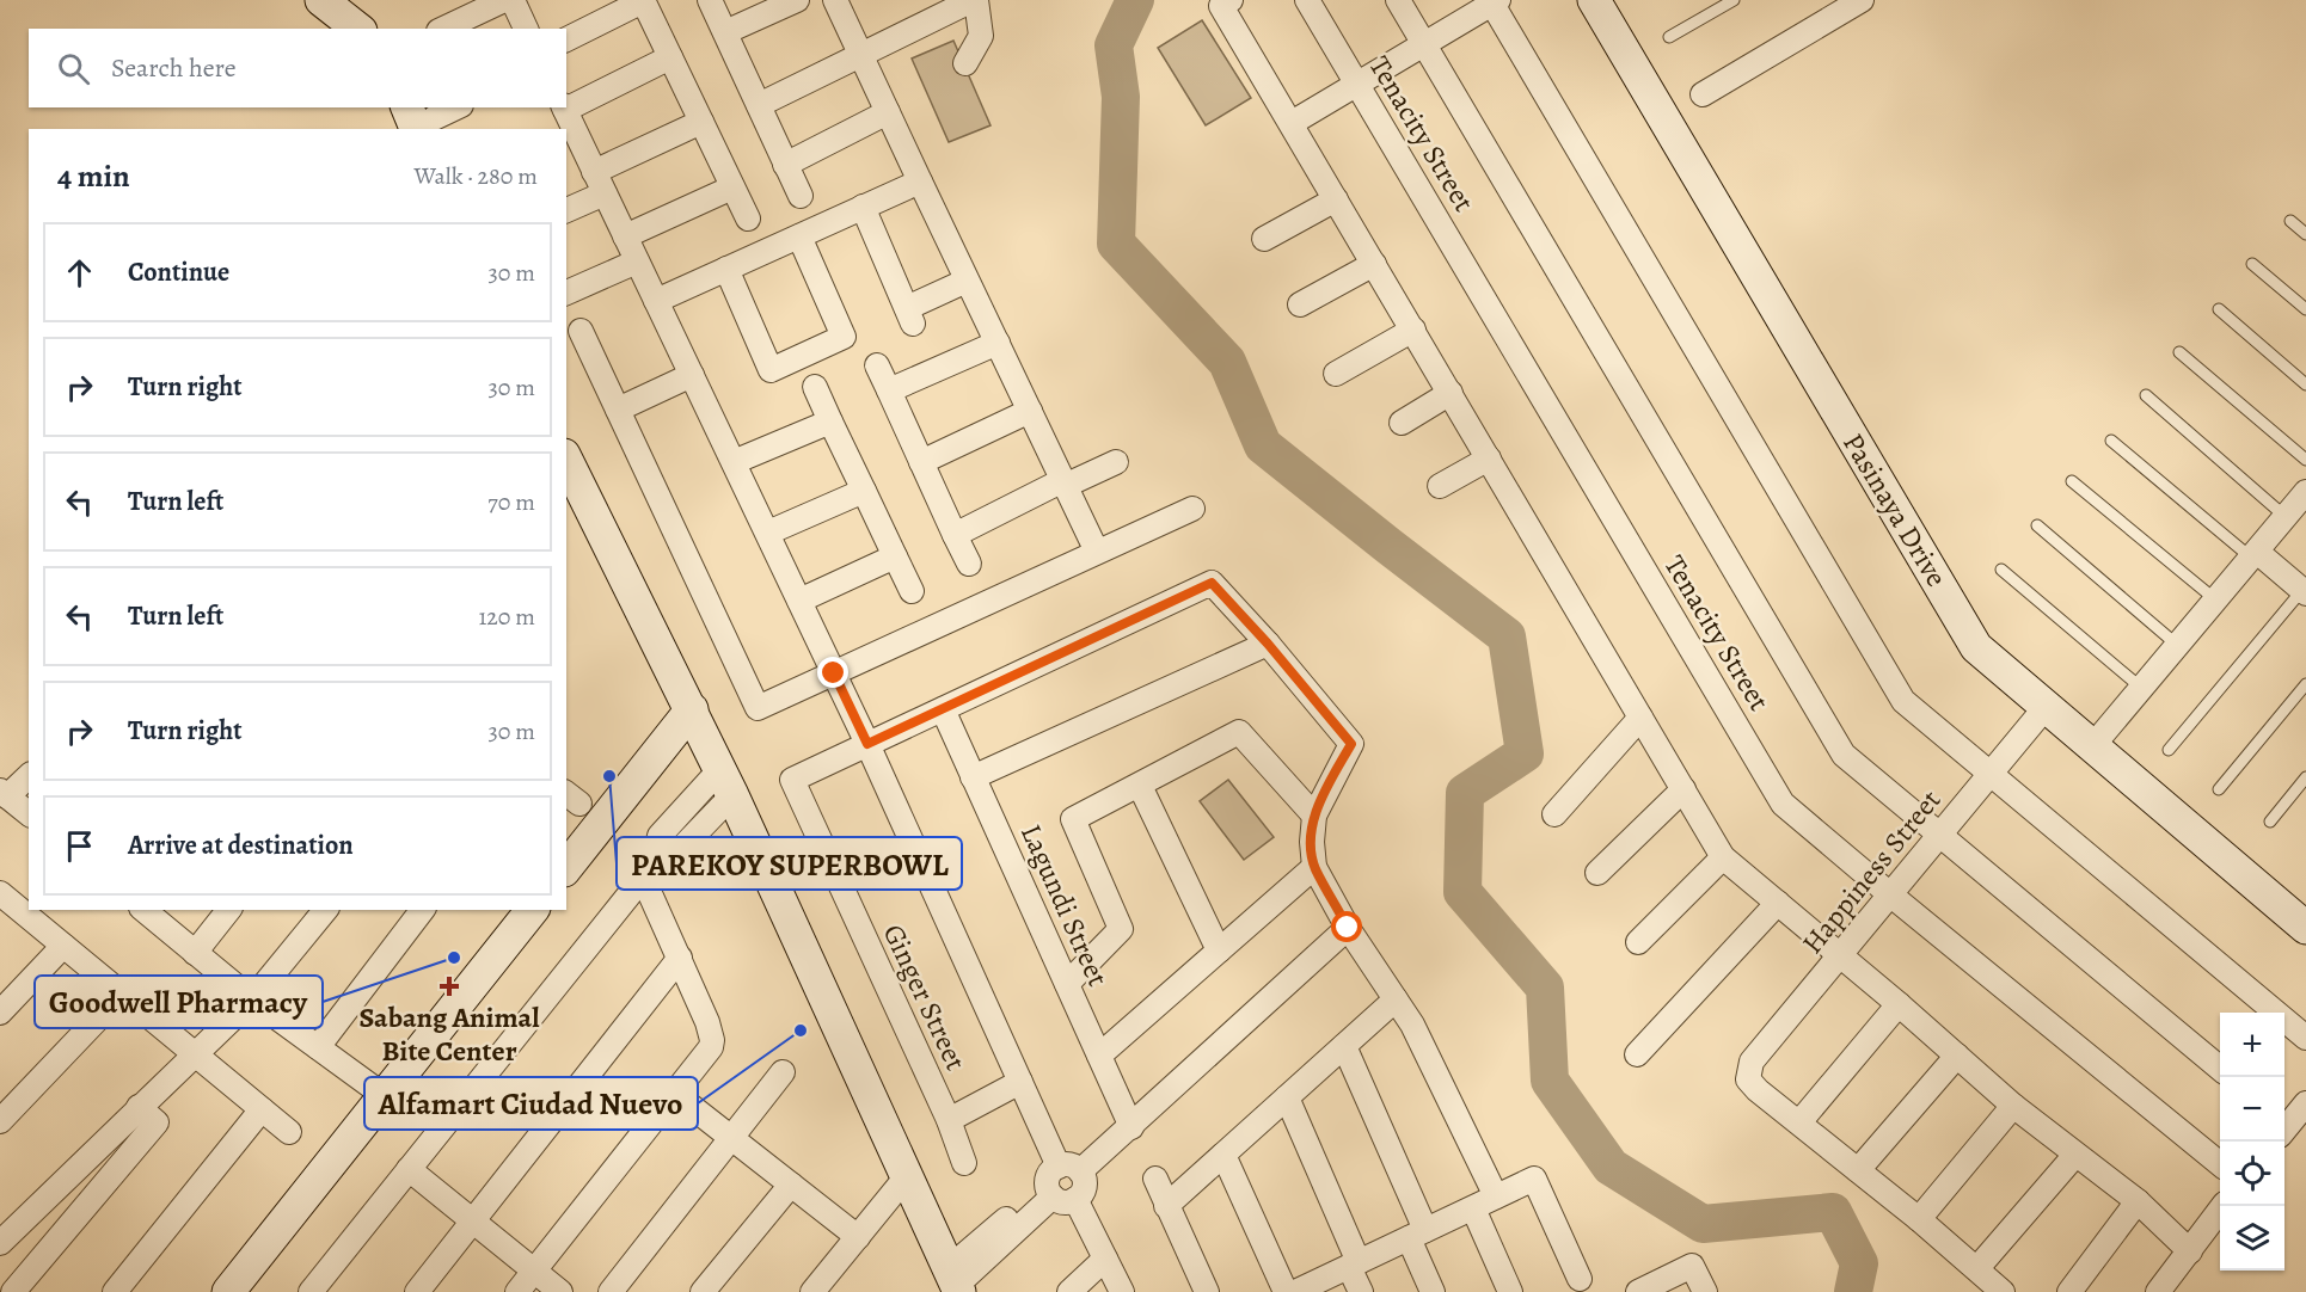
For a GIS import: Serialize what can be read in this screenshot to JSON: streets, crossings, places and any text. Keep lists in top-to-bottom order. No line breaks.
{"streets":{"street":["Tenacity Street","Pasinaya Drive","Happiness Street","Lagundi Street","Ginger Street"]},"crossings":[["Tenacity Street","Happiness Street"],["Pasinaya Drive","Happiness Street"]],"places":{"other":["PAREKOY SUPERBOWL","Goodwell Pharmacy","Alfamart Ciudad Nuevo"],"health":["Sabang Animal Bite Center"]},"page":{"search":"Search here","heading":["4 min","Walk · 280 m"],"list":[["Continue","30 m"],["Turn right","30 m"],["Turn left","70 m"],["Turn left","120 m"],["Turn right","30 m"],"Arrive at destination"],"map_buttons":["+","−"]}}
